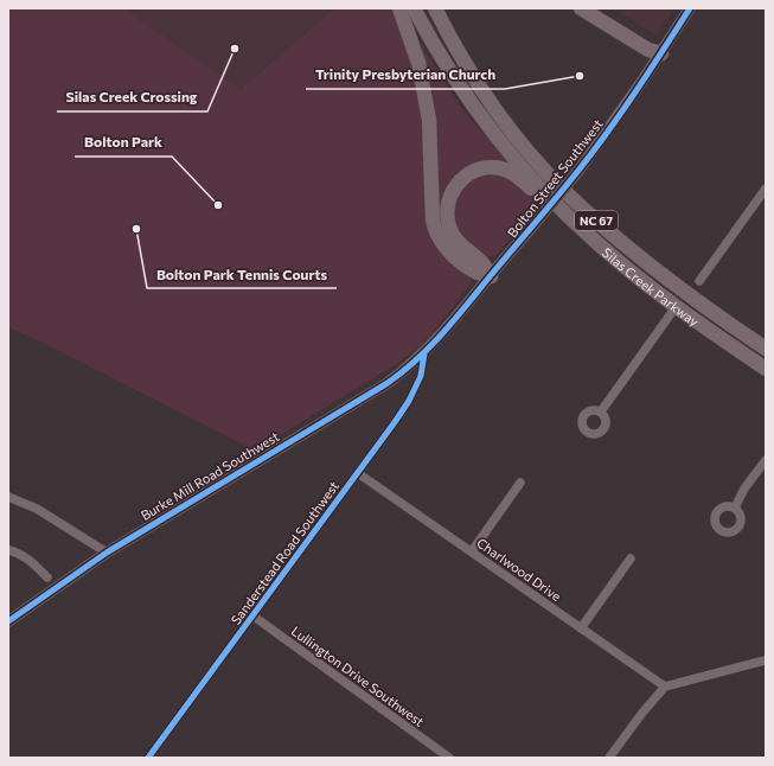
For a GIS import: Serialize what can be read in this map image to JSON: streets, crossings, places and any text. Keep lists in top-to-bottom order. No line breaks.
{"streets":{"main road":["NC 67","Silas Creek Parkway"],"street":["Bolton Street Southwest","Burke Mill Road Southwest","Sanderstead Road Southwest","Charlwood Drive","Lullington Drive Southwest"]},"crossings":[["Bolton Street Southwest","Burke Mill Road Southwest"],["Bolton Street Southwest","Sanderstead Road Southwest"],["Burke Mill Road Southwest","Sanderstead Road Southwest"],["Sanderstead Road Southwest","Charlwood Drive"],["Sanderstead Road Southwest","Lullington Drive Southwest"]],"places":["Silas Creek Crossing","Trinity Presbyterian Church","Bolton Park","Bolton Park Tennis Courts"]}
